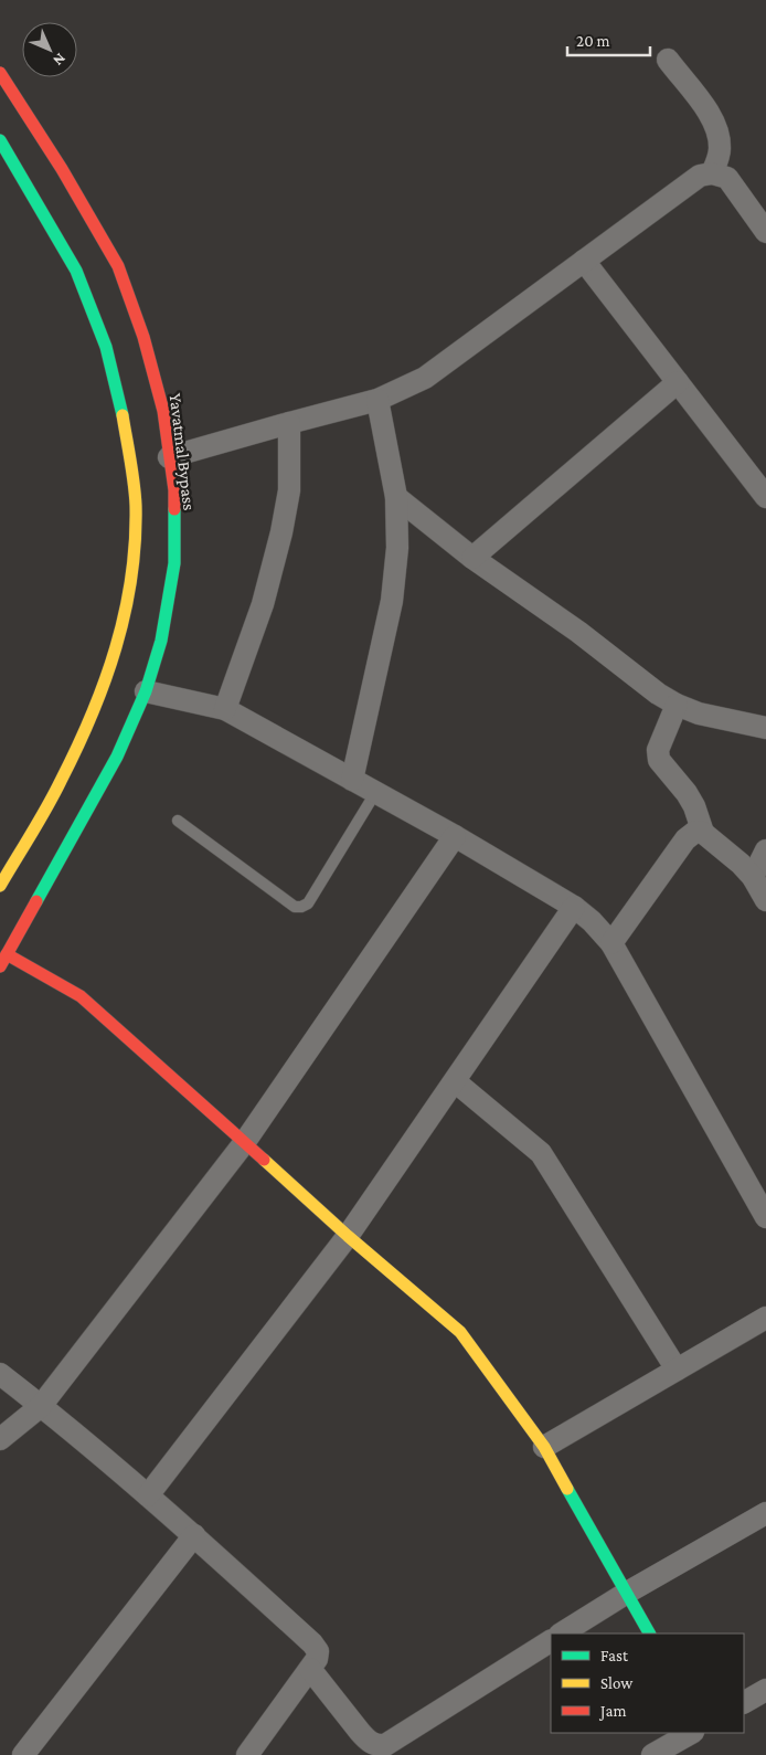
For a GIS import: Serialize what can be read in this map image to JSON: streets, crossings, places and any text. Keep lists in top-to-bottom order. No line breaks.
{"streets":{"main road":["Yavatmal Bypass"]},"legend":["Fast","Slow","Jam"],"scale_bar":"20 m","north":"bottom right"}
